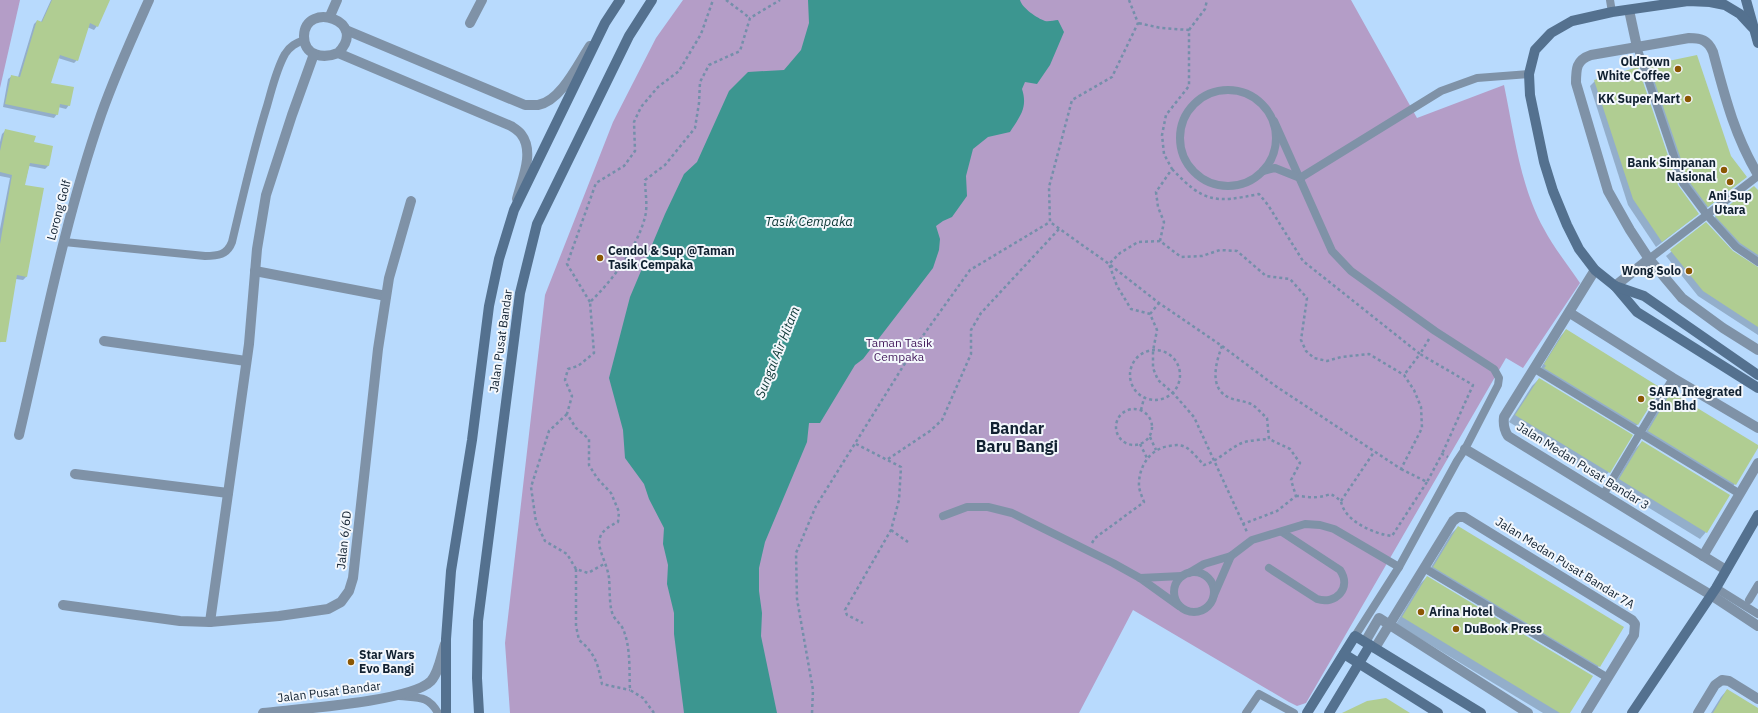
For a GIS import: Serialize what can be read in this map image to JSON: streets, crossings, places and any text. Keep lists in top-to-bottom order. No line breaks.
{"streets":{"main road":["Jalan Pusat Bandar"],"street":["Lorong Golf","Jalan Medan Pusat Bandar 3","Jalan 6/6D","Jalan Medan Pusat Bandar 7A"]},"districts":["Bandar Baru Bangi"],"water":["Tasik Cempaka","Sungai Air Hitam"],"parks":["Taman Tasik Cempaka"],"places":["OldTown White Coffee","KK Super Mart","Bank Simpanan Nasional","Ani Sup Utara","Cendol & Sup @Taman Tasik Cempaka","Wong Solo","SAFA Integrated Sdn Bhd","Arina Hotel","DuBook Press","Star Wars Evo Bangi"]}
